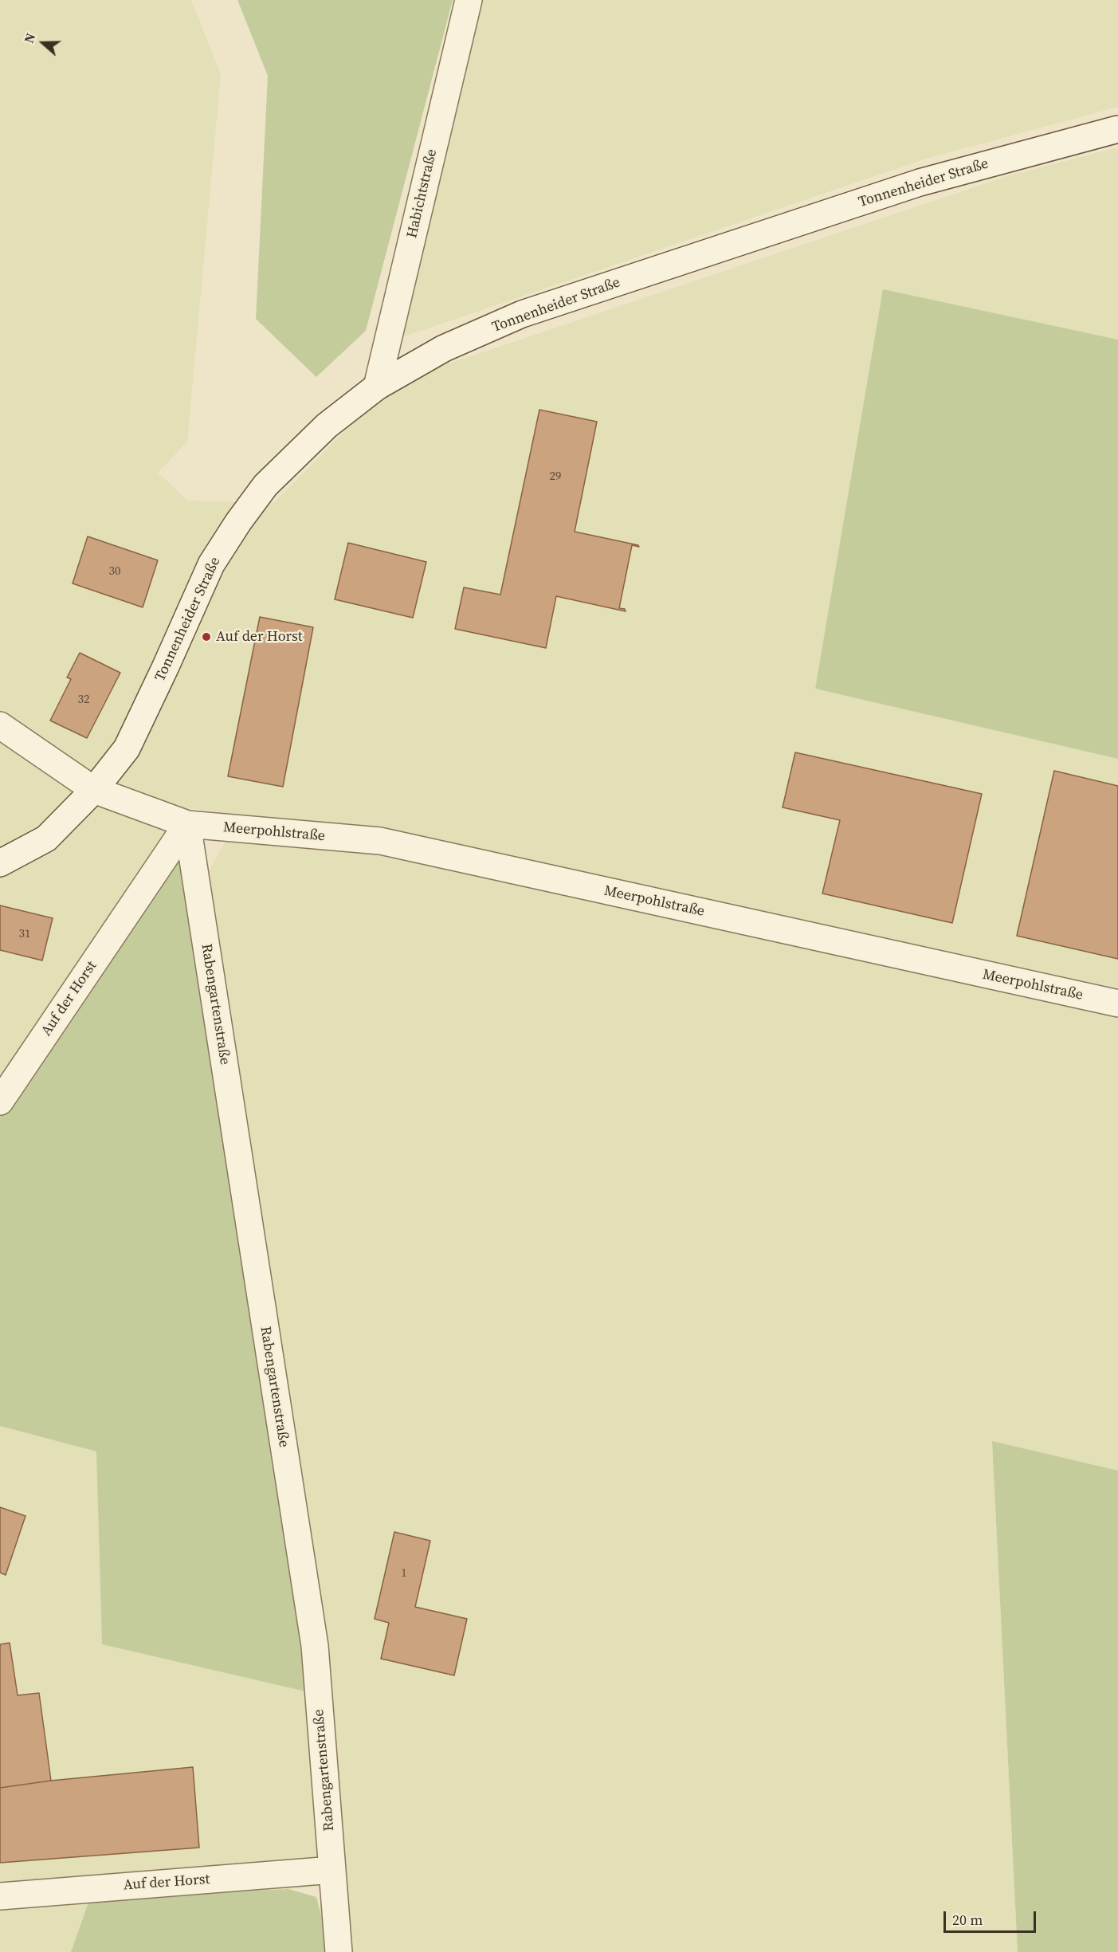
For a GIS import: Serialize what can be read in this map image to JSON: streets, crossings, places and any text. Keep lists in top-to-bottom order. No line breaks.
{"streets":{"street":["Tonnenheider Straße","Habichtstraße","Meerpohlstraße","Auf der Horst","Rabengartenstraße"]},"crossings":[["Tonnenheider Straße","Habichtstraße"],["Tonnenheider Straße","Meerpohlstraße"],["Meerpohlstraße","Auf der Horst"],["Meerpohlstraße","Rabengartenstraße"],["Auf der Horst","Rabengartenstraße"]],"places":["Auf der Horst"],"house_numbers":["29","30","32","31","1"],"scale_bar":"20 m","north":"left"}
